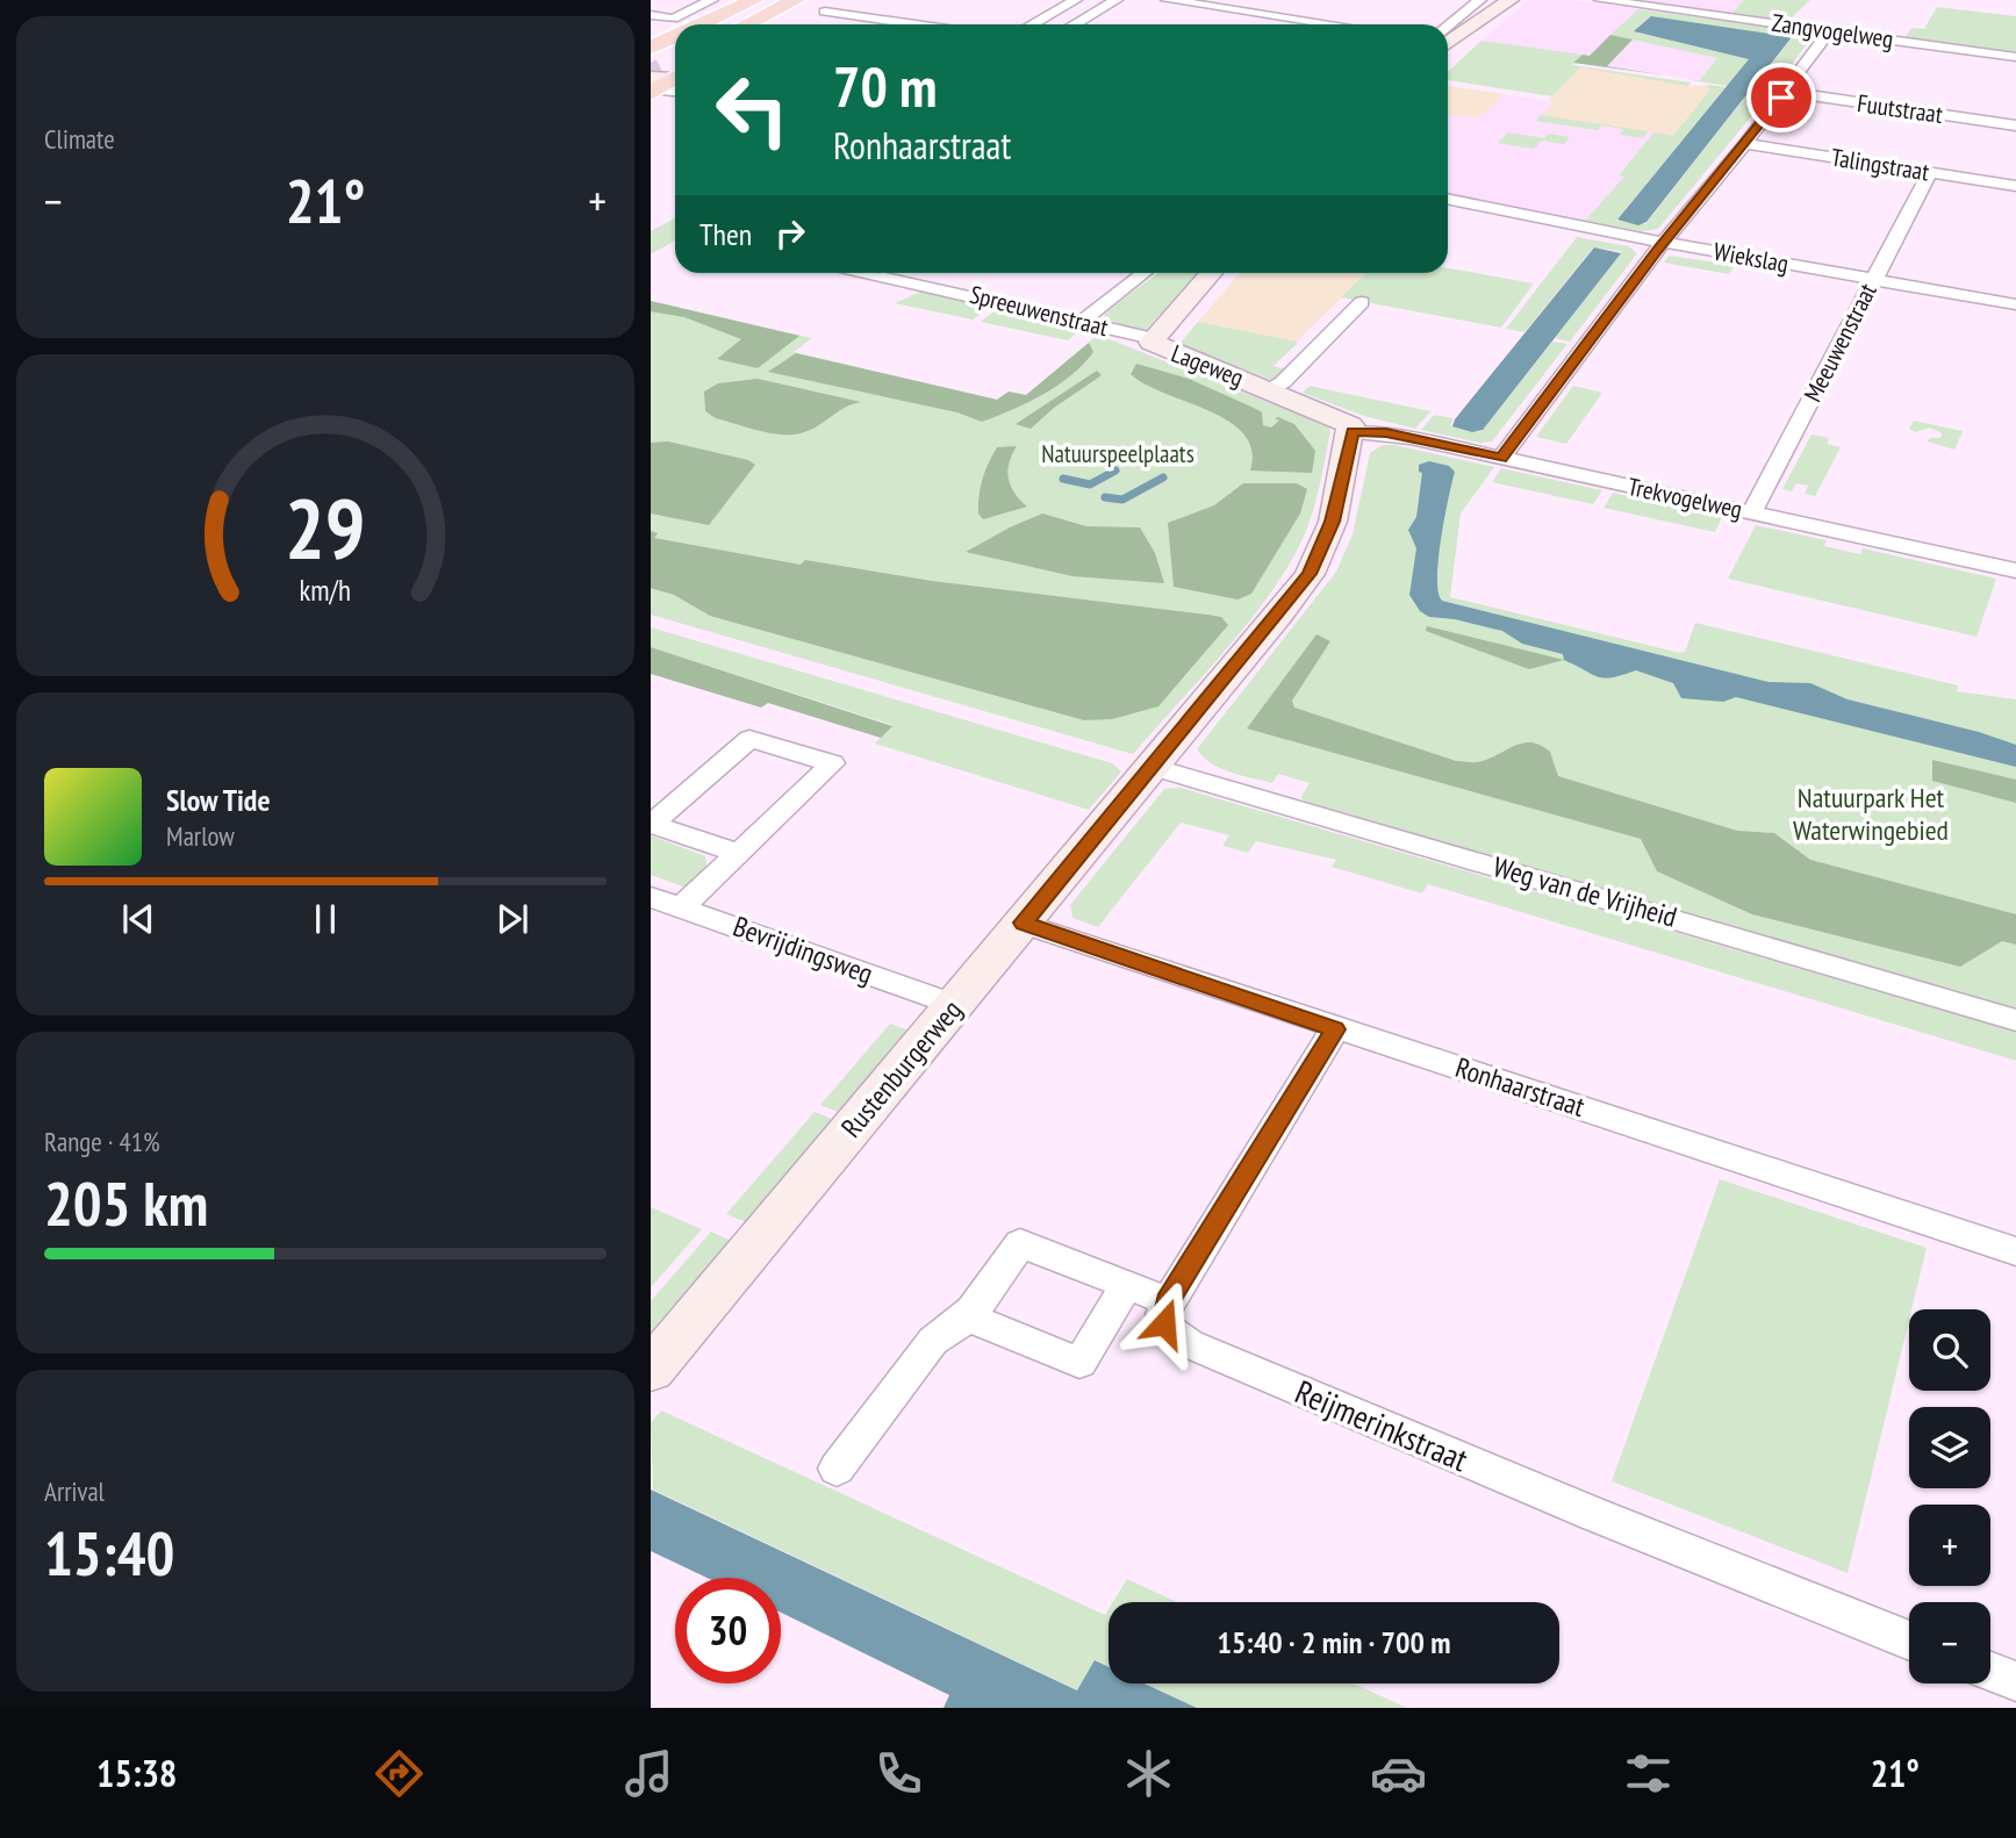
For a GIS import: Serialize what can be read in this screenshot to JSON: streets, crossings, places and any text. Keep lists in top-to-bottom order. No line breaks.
{"streets":{"street":["Zangvogelweg","Fuutstraat","Talingstraat","Wiekslag","Spreeuwenstraat","Meeuwenstraat","Lageweg","Trekvogelweg","Weg van de Vrijheid","Bevrijdingsweg","Rustenburgerweg","Ronhaarstraat","Reijmerinkstraat"]},"crossings":[["Talingstraat","Meeuwenstraat"],["Wiekslag","Meeuwenstraat"],["Spreeuwenstraat","Lageweg"],["Meeuwenstraat","Trekvogelweg"],["Lageweg","Trekvogelweg"],["Weg van de Vrijheid","Rustenburgerweg"],["Bevrijdingsweg","Rustenburgerweg"],["Rustenburgerweg","Ronhaarstraat"]],"parks":["Natuurspeelplaats","Natuurpark Het Waterwingebied"],"page":{"tile":["Climate",["Range · 41%","205 km"],["Arrival","15:40"]],"turn":["70 m","Ronhaarstraat"],"heat":["−","21°","+"],"then":"Then","song":["Slow Tide","Marlow"],"map_buttons":["+","−"],"limit":"30","trip":"15:40 · 2 min · 700 m","tabs":["15:38","21°"],"gauge":["29","km/h"]}}
